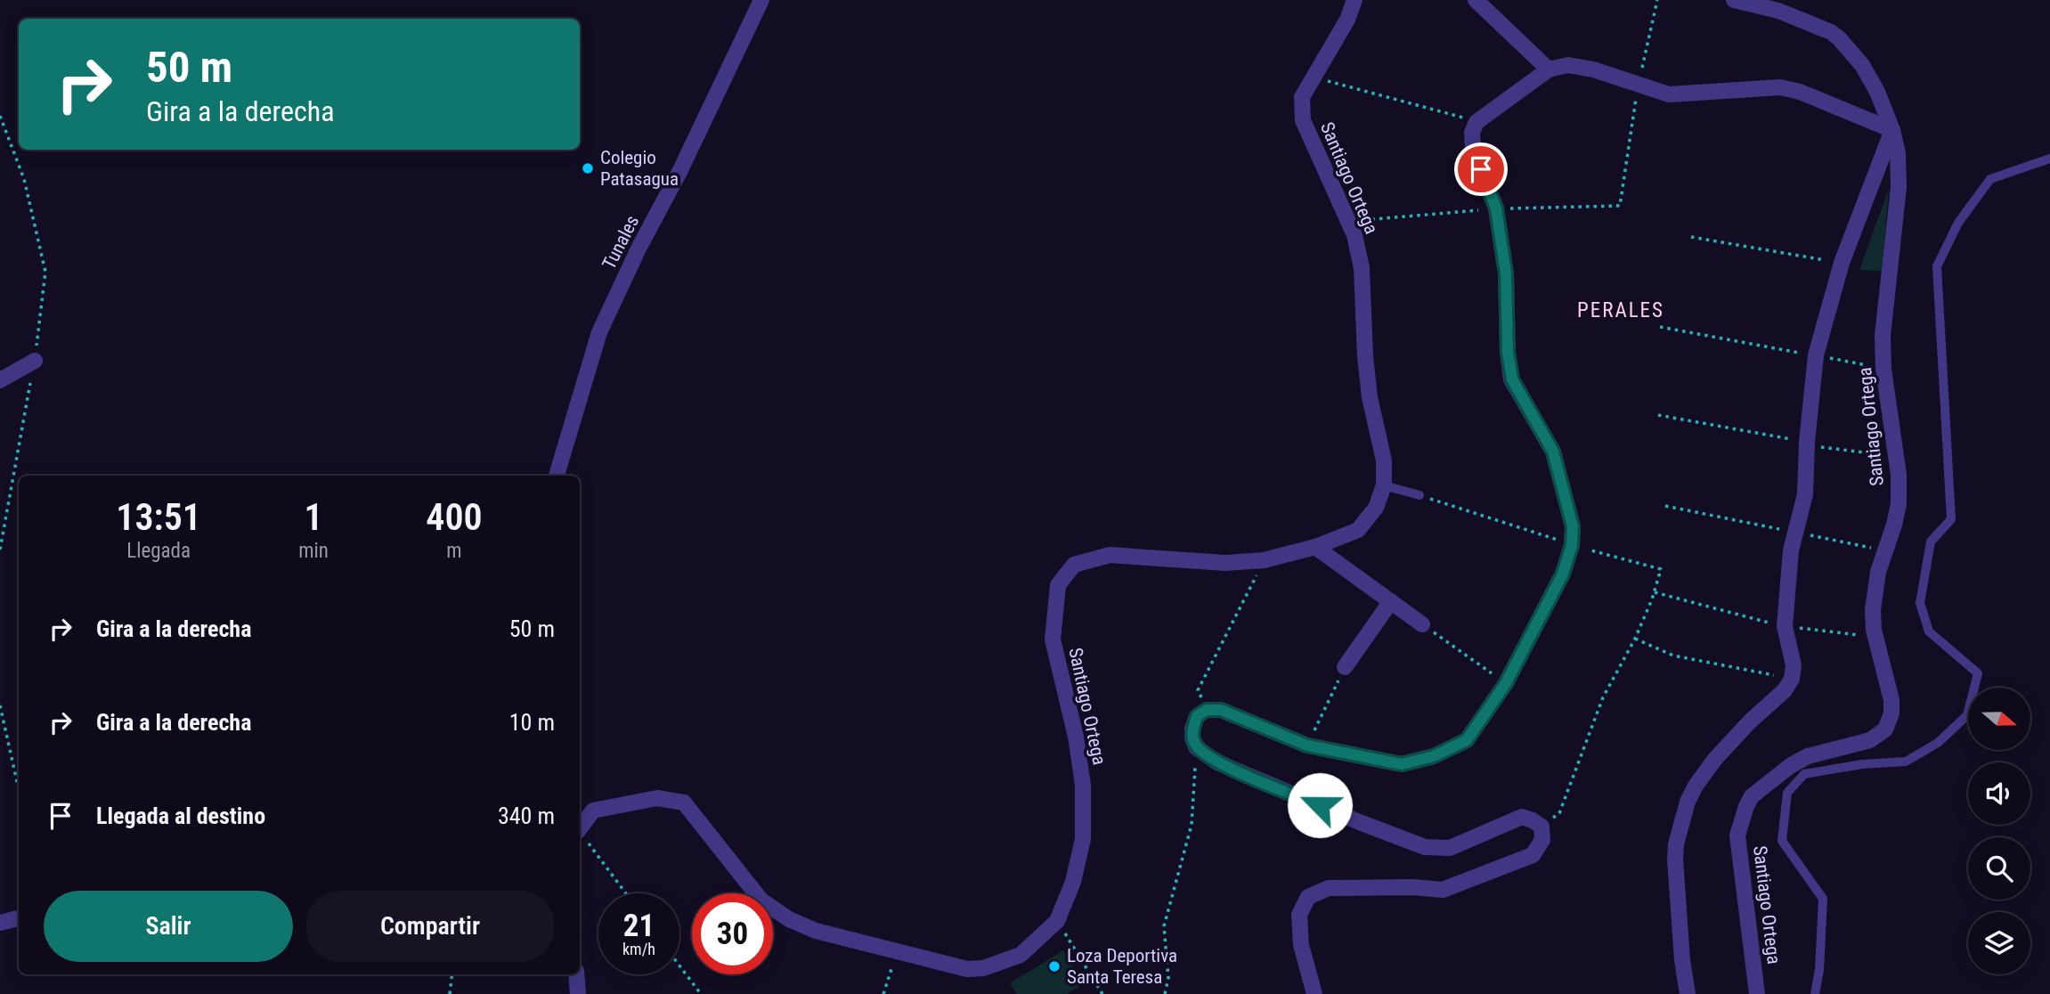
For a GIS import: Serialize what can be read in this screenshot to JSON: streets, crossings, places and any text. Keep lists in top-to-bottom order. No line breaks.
{"streets":{"street":["Santiago Ortega","Tunales"]},"districts":["PERALES"],"places":["Colegio Patasagua","Loza Deportiva Santa Teresa"],"north":"right","page":{"turn":["50 m","Gira a la derecha"],"eta":["13:51","Llegada","1","min","400","m"],"list":[{"name":"Gira a la derecha","value":"50 m"},{"name":"Gira a la derecha","value":"10 m"},{"name":"Llegada al destino","value":"340 m"}],"buttons":["Salir","Compartir"],"speed":"21 km/h","limit":"30"}}
